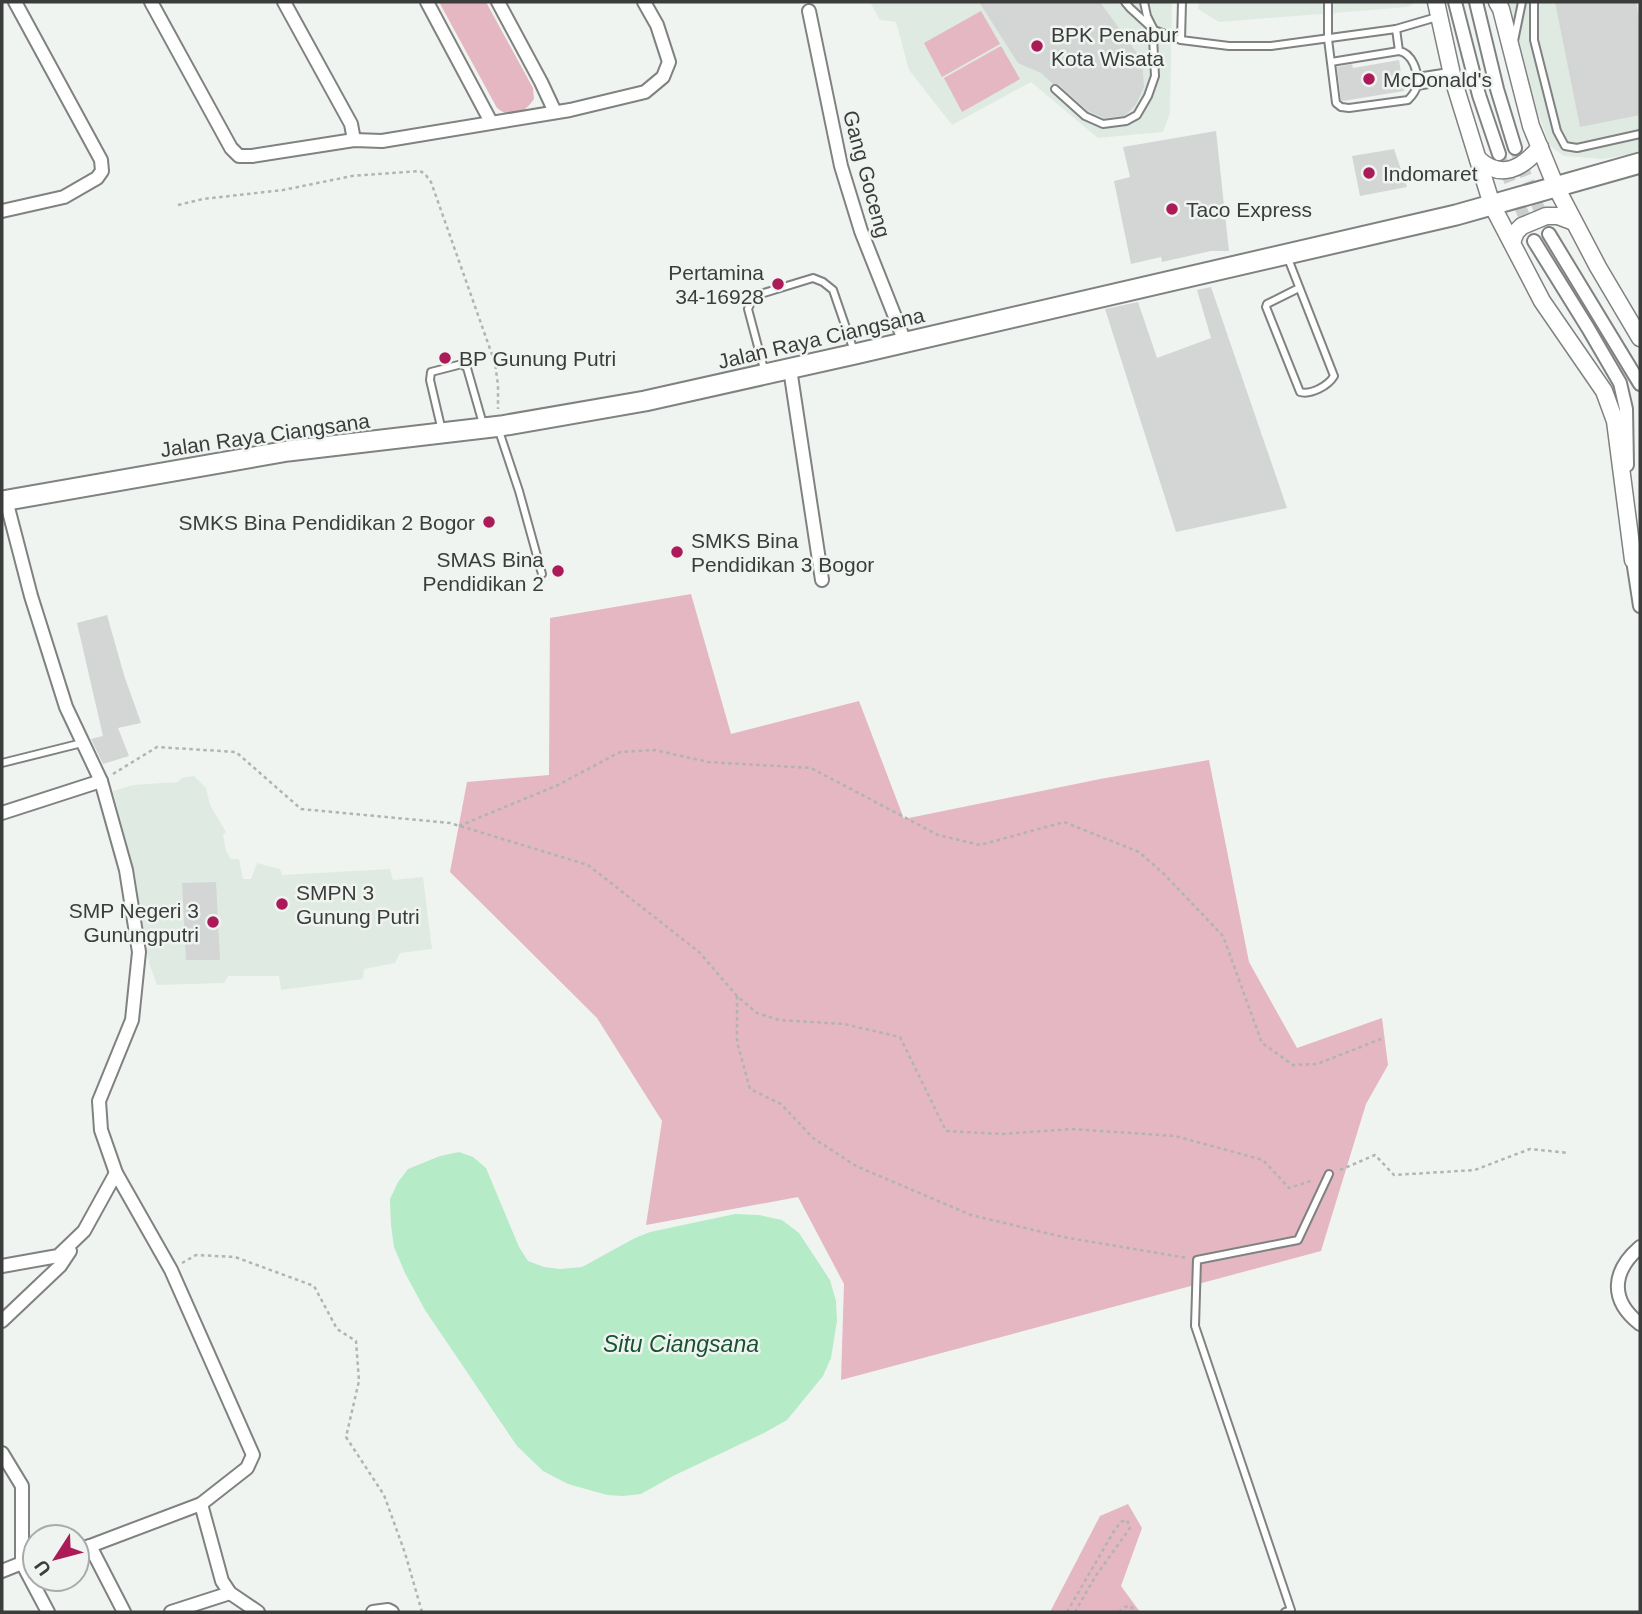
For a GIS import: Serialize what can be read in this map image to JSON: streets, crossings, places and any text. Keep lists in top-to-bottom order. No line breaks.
{"streets":{"main road":["Jalan Raya Ciangsana"],"street":["Gang Goceng"]},"crossings":[["Gang Goceng","Jalan Raya Ciangsana"]],"water":["Situ Ciangsana"],"places":["BPK Penabur Kota Wisata","McDonald's","Indomaret","Taco Express","Pertamina 34-16928","BP Gunung Putri","SMKS Bina Pendidikan 2 Bogor","SMKS Bina Pendidikan 3 Bogor","SMAS Bina Pendidikan 2","SMPN 3 Gunung Putri","SMP Negeri 3 Gunungputri"],"north":"bottom left"}
